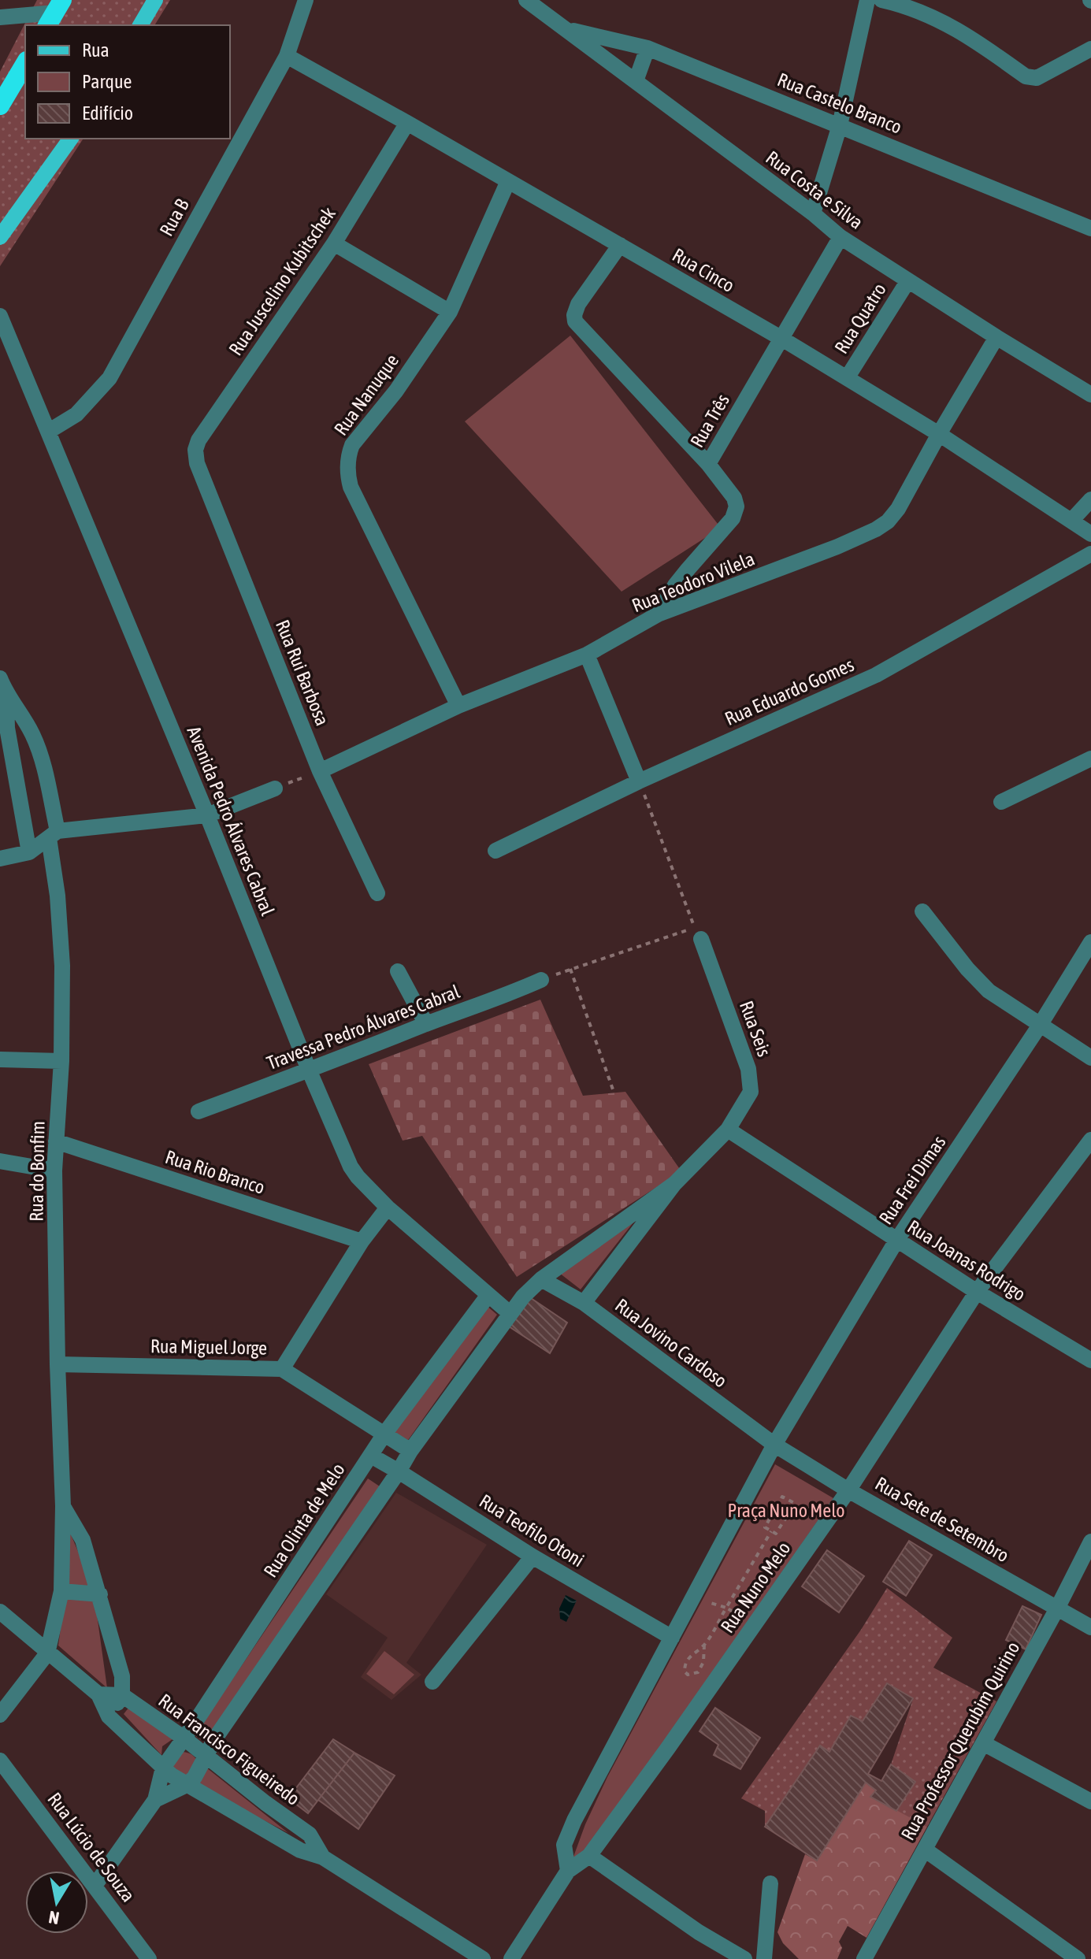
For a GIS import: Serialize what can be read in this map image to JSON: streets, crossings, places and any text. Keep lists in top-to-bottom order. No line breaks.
{"streets":{"street":["Rua Castelo Branco","Rua Costa e Silva","Rua B","Rua Cinco","Rua Juscelino Kubitschek","Rua Quatro","Rua Nanuque","Rua Três","Rua Teodoro Vilela","Rua Rui Barbosa","Rua Eduardo Gomes","Avenida Pedro Álvares Cabral","Travessa Pedro Álvares Cabral","Rua Seis","Rua do Bonfim","Rua Rio Branco","Rua Frei Dimas","Rua Joanas Rodrigo","Rua Jovino Cardoso","Rua Miguel Jorge","Rua Sete de Setembro","Rua Olinta de Melo","Rua Teofilo Otoni","Rua Nuno Melo","Rua Professor Querubim Quirino","Rua Francisco Figueiredo","Rua Lúcio de Souza"]},"crossings":[["Rua Castelo Branco","Rua Costa e Silva"],["Rua Costa e Silva","Rua Quatro"],["Rua Costa e Silva","Rua Três"],["Rua Costa e Silva","Rua Teodoro Vilela"],["Rua B","Rua Cinco"],["Rua B","Avenida Pedro Álvares Cabral"],["Rua Cinco","Rua Juscelino Kubitschek"],["Rua Cinco","Rua Quatro"],["Rua Cinco","Rua Nanuque"],["Rua Cinco","Rua Três"],["Rua Cinco","Rua Teodoro Vilela"],["Rua Juscelino Kubitschek","Rua Rui Barbosa"],["Rua Nanuque","Rua Teodoro Vilela"],["Rua Três","Rua Teodoro Vilela"],["Rua Teodoro Vilela","Rua Rui Barbosa"],["Avenida Pedro Álvares Cabral","Travessa Pedro Álvares Cabral"],["Avenida Pedro Álvares Cabral","Rua Olinta de Melo"],["Rua Seis","Rua Joanas Rodrigo"],["Rua Seis","Rua Olinta de Melo"],["Rua do Bonfim","Rua Rio Branco"],["Rua do Bonfim","Rua Miguel Jorge"],["Rua do Bonfim","Rua Francisco Figueiredo"],["Rua Frei Dimas","Rua Joanas Rodrigo"],["Rua Frei Dimas","Rua Jovino Cardoso"],["Rua Frei Dimas","Rua Sete de Setembro"],["Rua Joanas Rodrigo","Rua Olinta de Melo"],["Rua Joanas Rodrigo","Rua Nuno Melo"],["Rua Jovino Cardoso","Rua Sete de Setembro"],["Rua Jovino Cardoso","Rua Olinta de Melo"],["Rua Miguel Jorge","Rua Olinta de Melo"],["Rua Sete de Setembro","Rua Nuno Melo"],["Rua Sete de Setembro","Rua Professor Querubim Quirino"],["Rua Olinta de Melo","Rua Teofilo Otoni"],["Rua Olinta de Melo","Rua Francisco Figueiredo"],["Rua Olinta de Melo","Rua Lúcio de Souza"]],"parks":["Praça Nuno Melo"],"legend":["Rua","Parque","Edifício"],"north":"bottom"}
